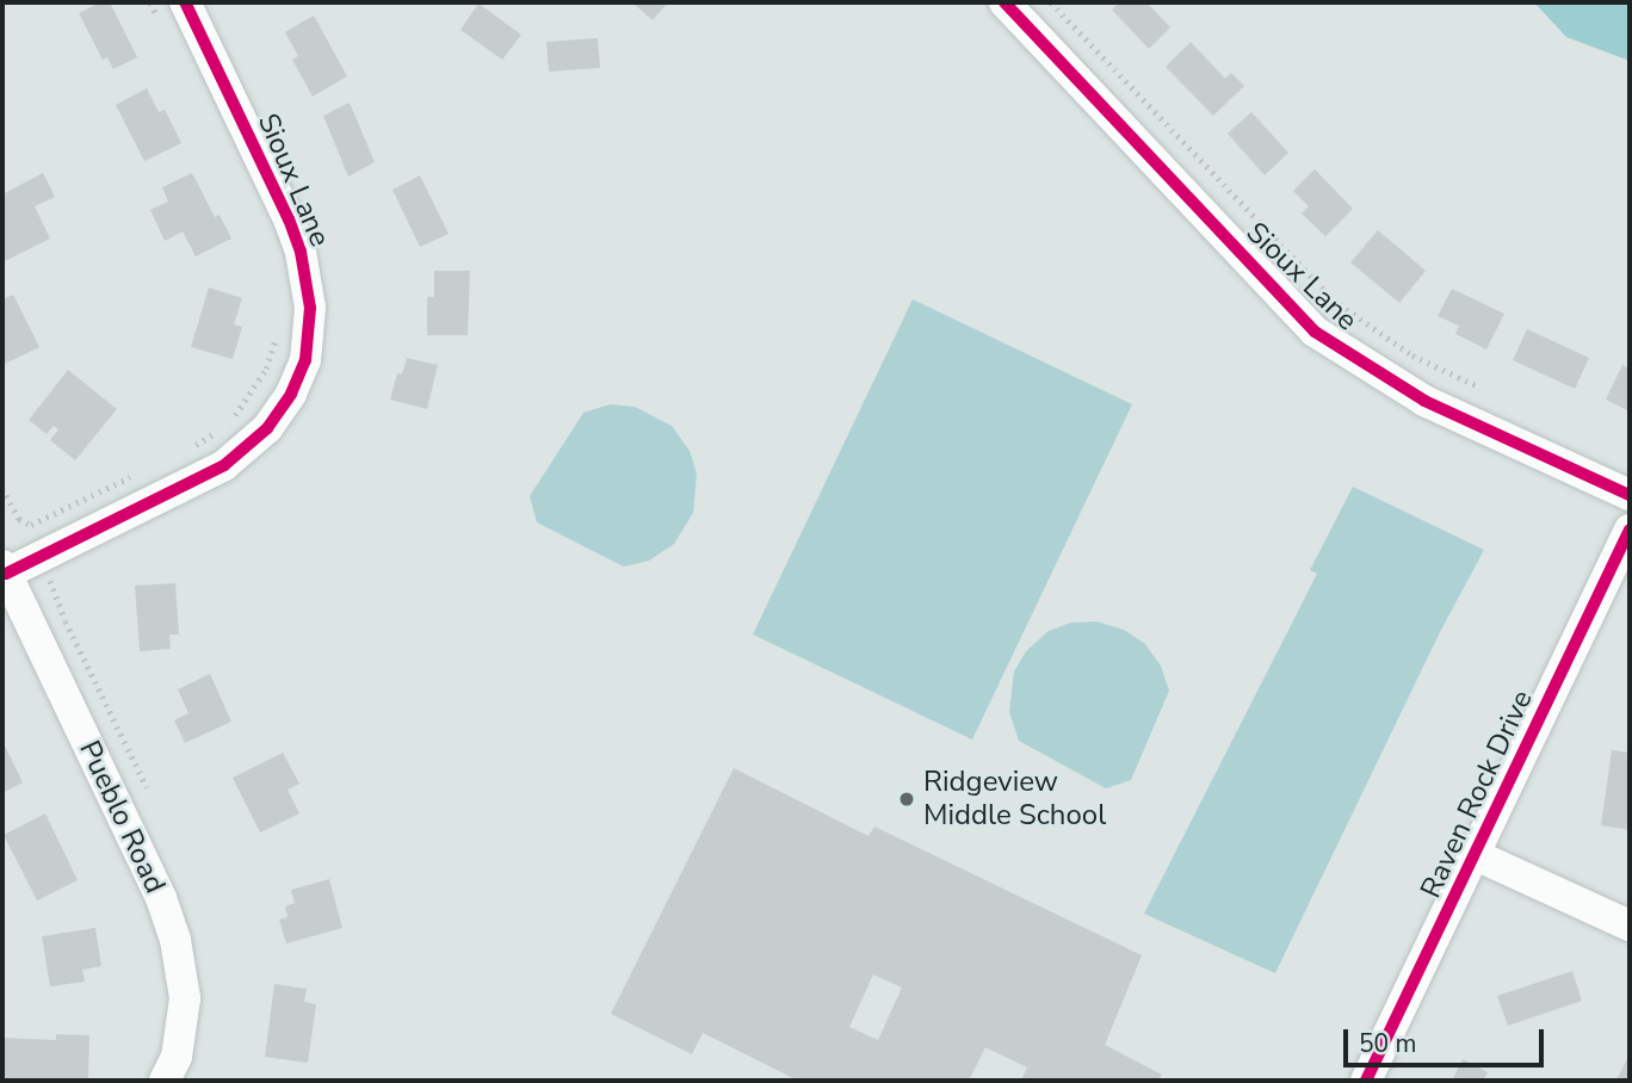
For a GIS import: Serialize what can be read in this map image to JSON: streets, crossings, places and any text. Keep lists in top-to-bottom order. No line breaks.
{"streets":{"street":["Sioux Lane","Raven Rock Drive","Pueblo Road"]},"crossings":[["Sioux Lane","Pueblo Road"]],"places":["Ridgeview Middle School"],"scale_bar":"50 m"}
